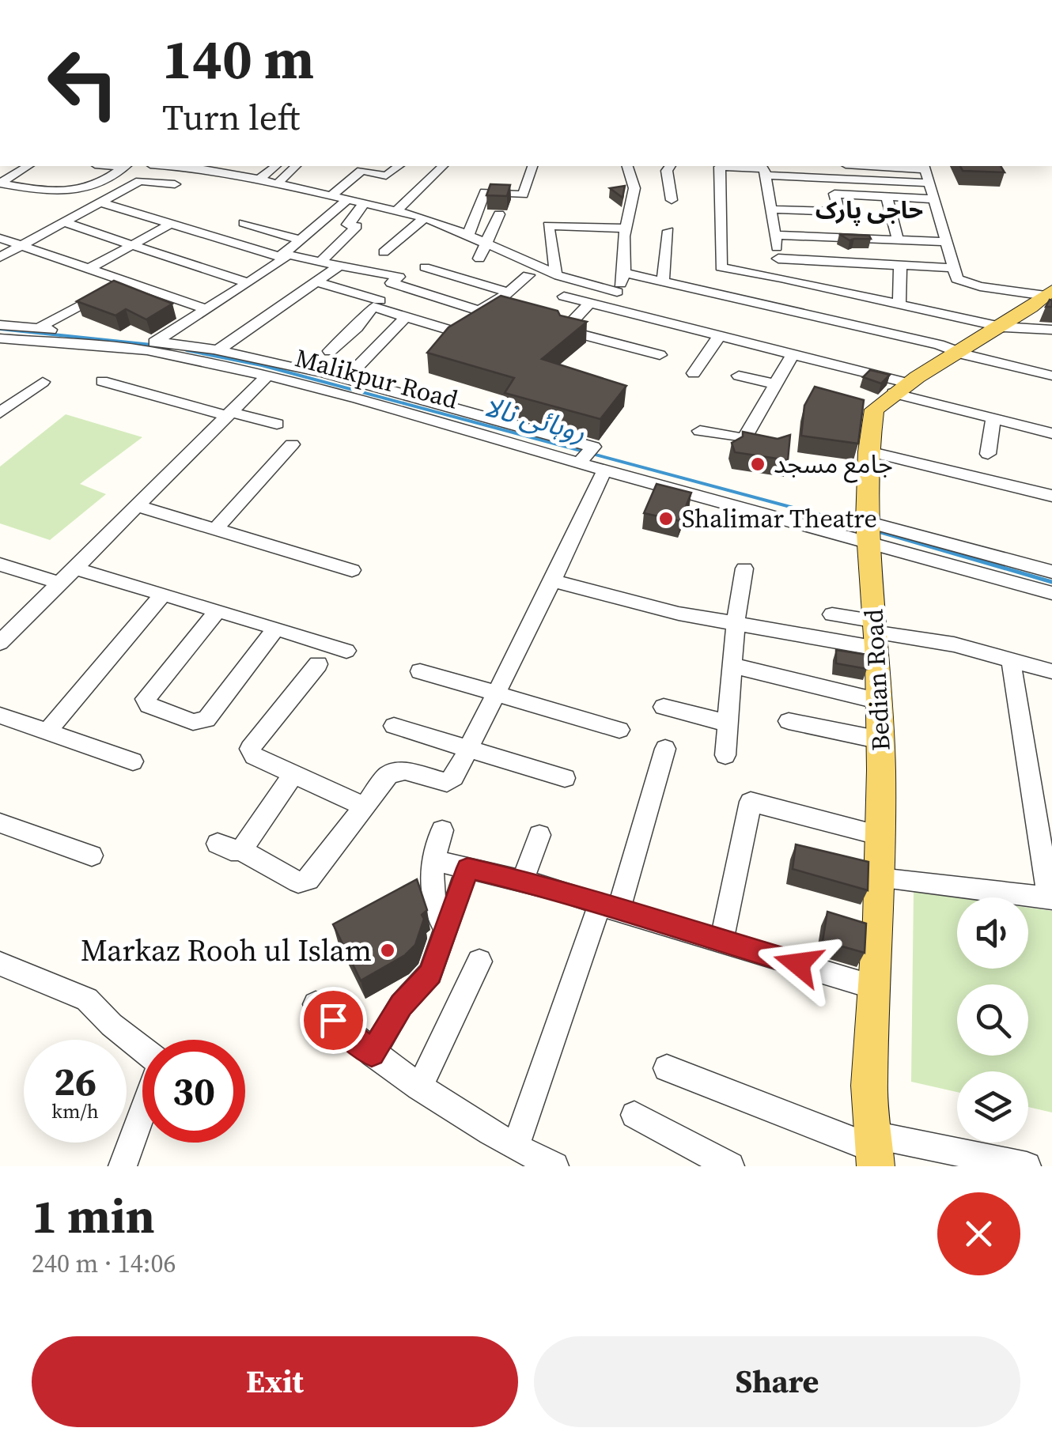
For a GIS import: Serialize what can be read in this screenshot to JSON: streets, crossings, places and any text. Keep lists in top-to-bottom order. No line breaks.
{"streets":{"main road":["Bedian Road"],"street":["Malikpur Road"]},"crossings":[["Malikpur Road","Bedian Road"]],"districts":["حاجی پارک"],"water":["روہائی نالا"],"places":["جامع مسجد","Shalimar Theatre","Markaz Rooh ul Islam"],"page":{"turn":["140 m","Turn left"],"speed":"26 km/h","limit":"30","heading":["1 min","240 m · 14:06"],"buttons":["Exit","Share"]}}
